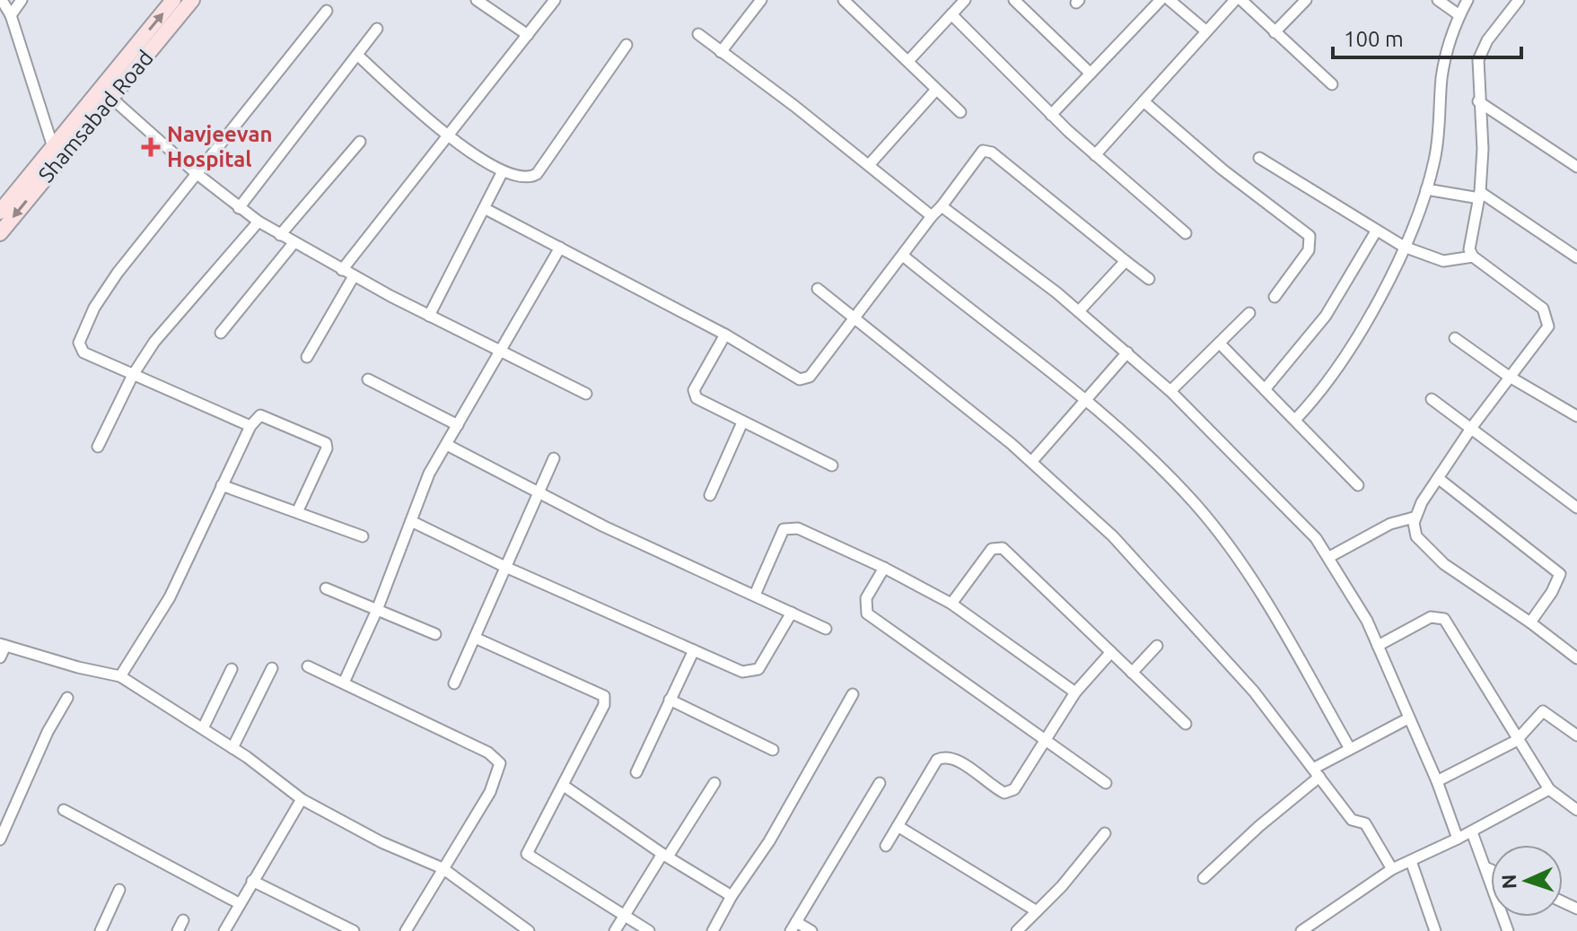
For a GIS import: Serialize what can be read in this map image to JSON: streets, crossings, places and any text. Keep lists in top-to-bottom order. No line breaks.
{"streets":{"main road":["Shamsabad Road"]},"places":{"health":["Navjeevan Hospital"]},"scale_bar":"100 m","north":"left"}
